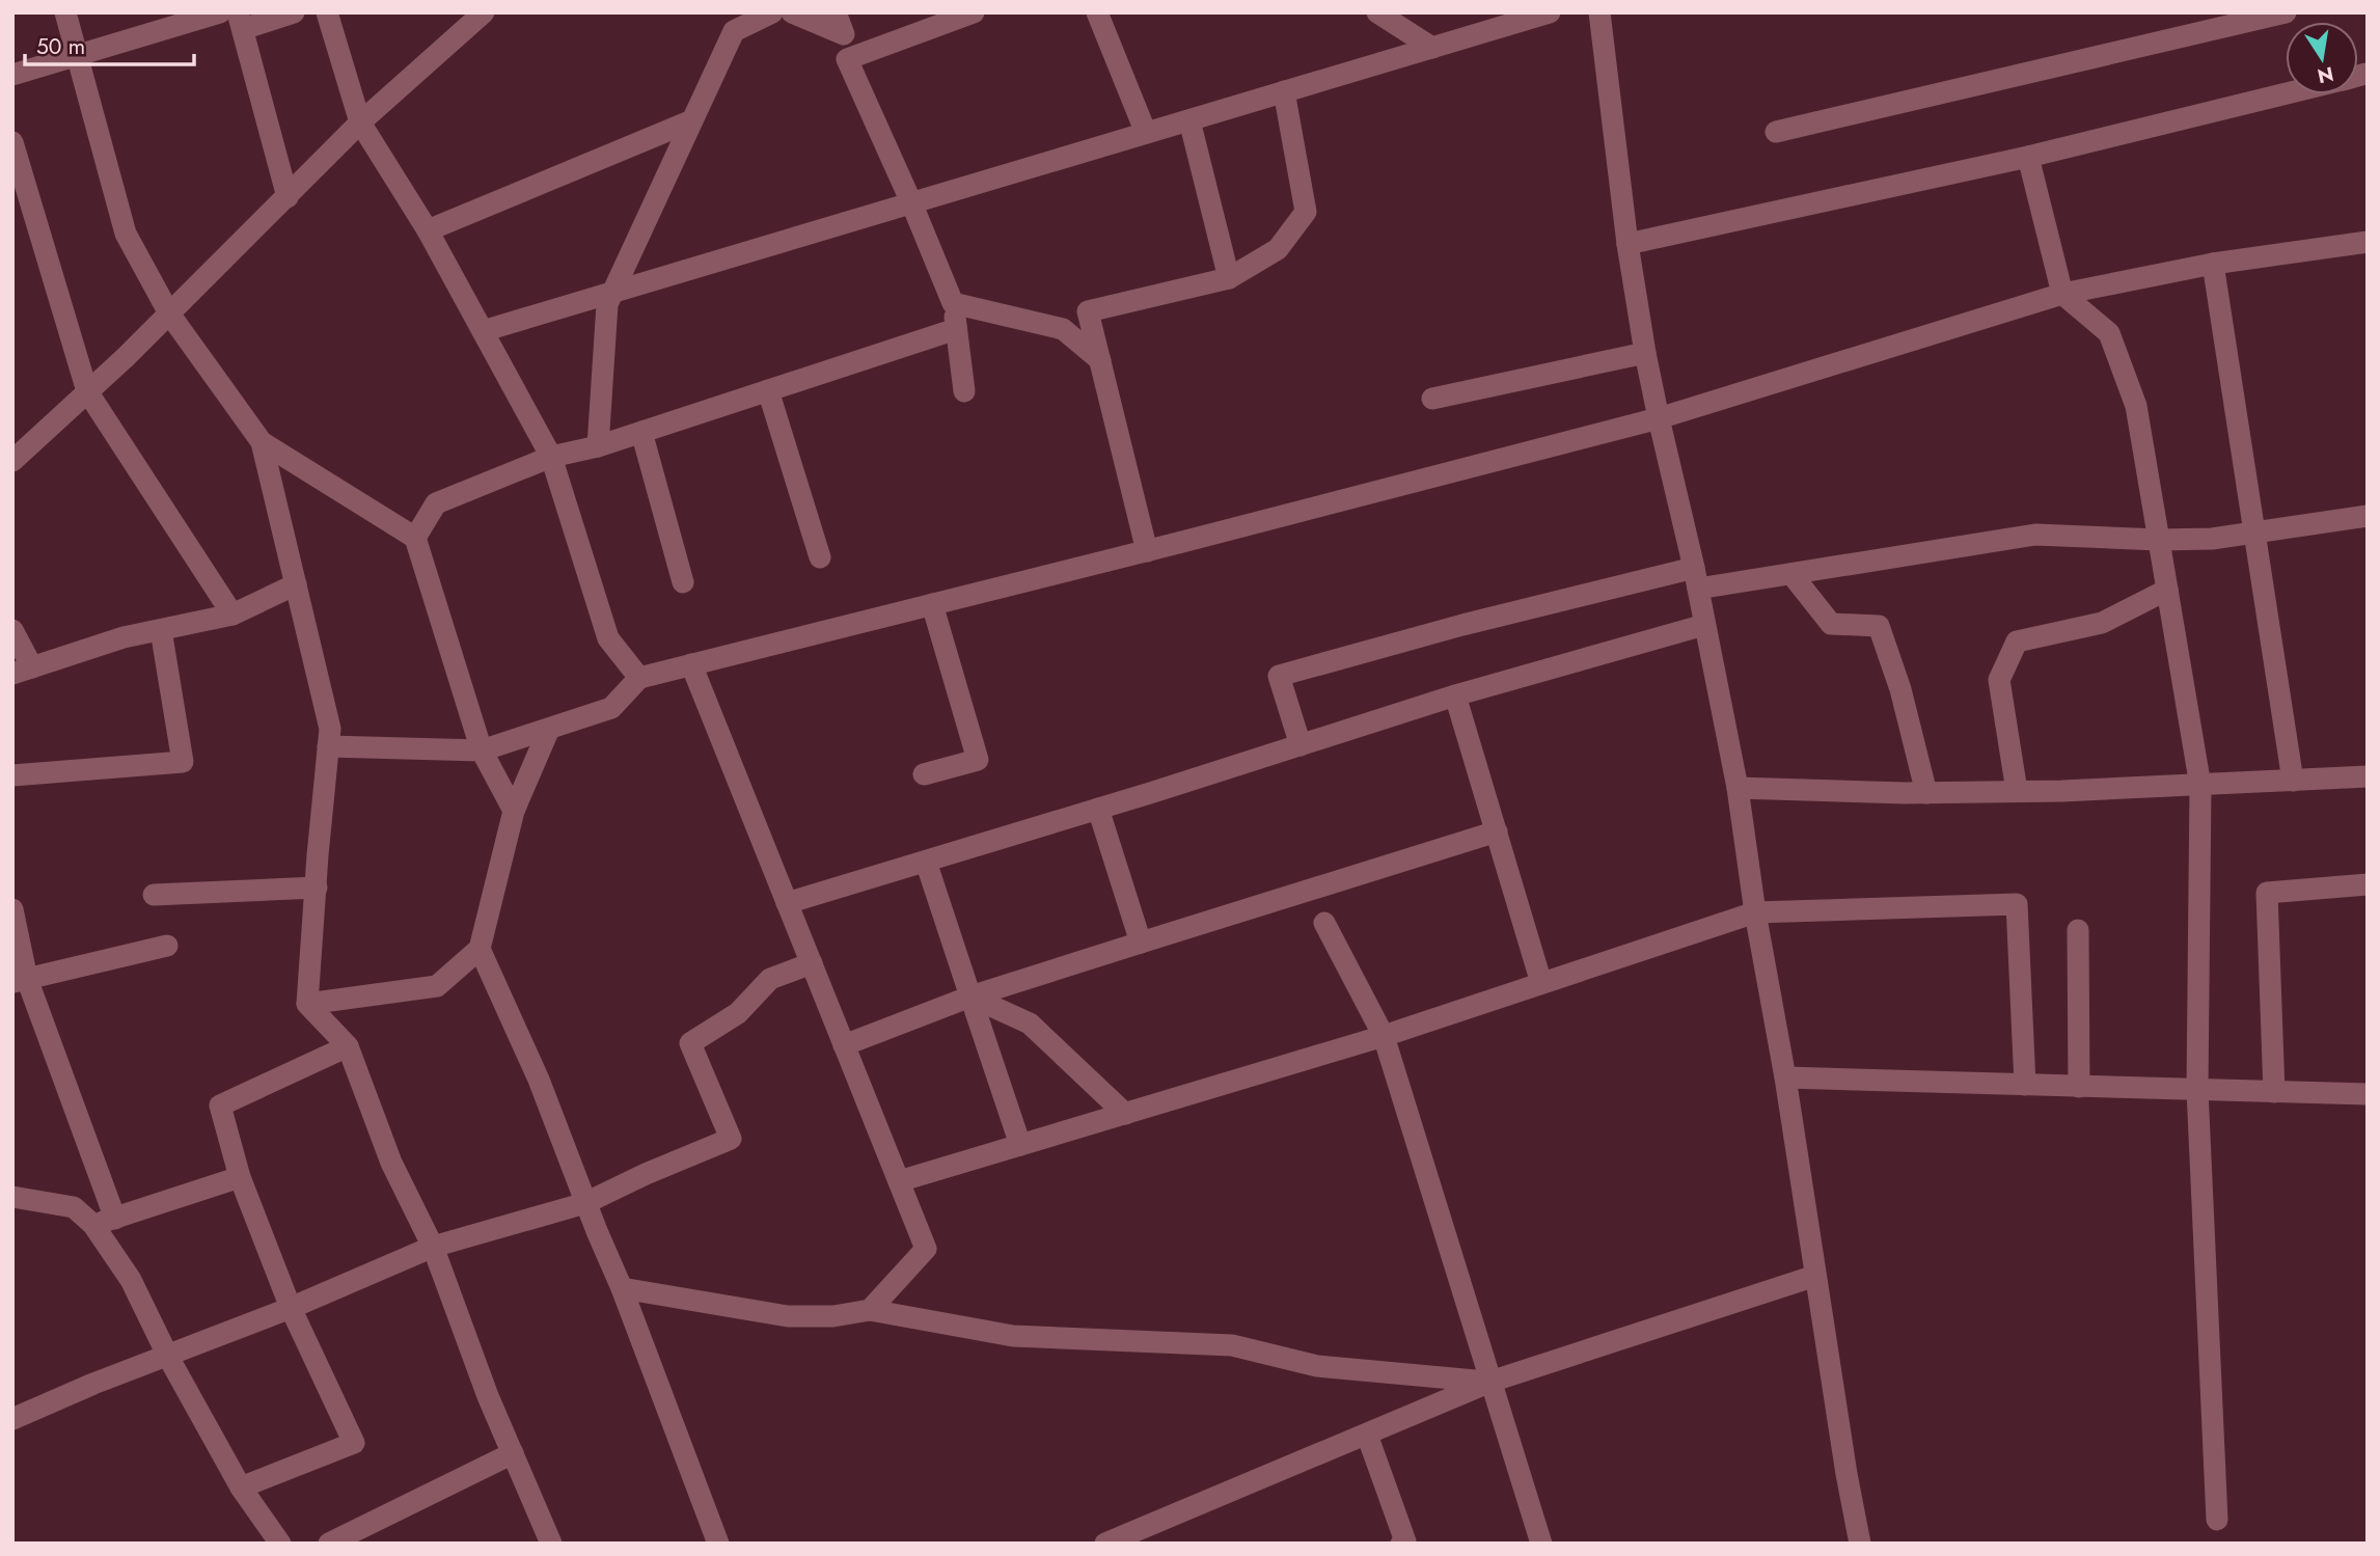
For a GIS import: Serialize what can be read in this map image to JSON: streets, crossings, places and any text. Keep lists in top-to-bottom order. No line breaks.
{"scale_bar":"50 m","north":"bottom"}
